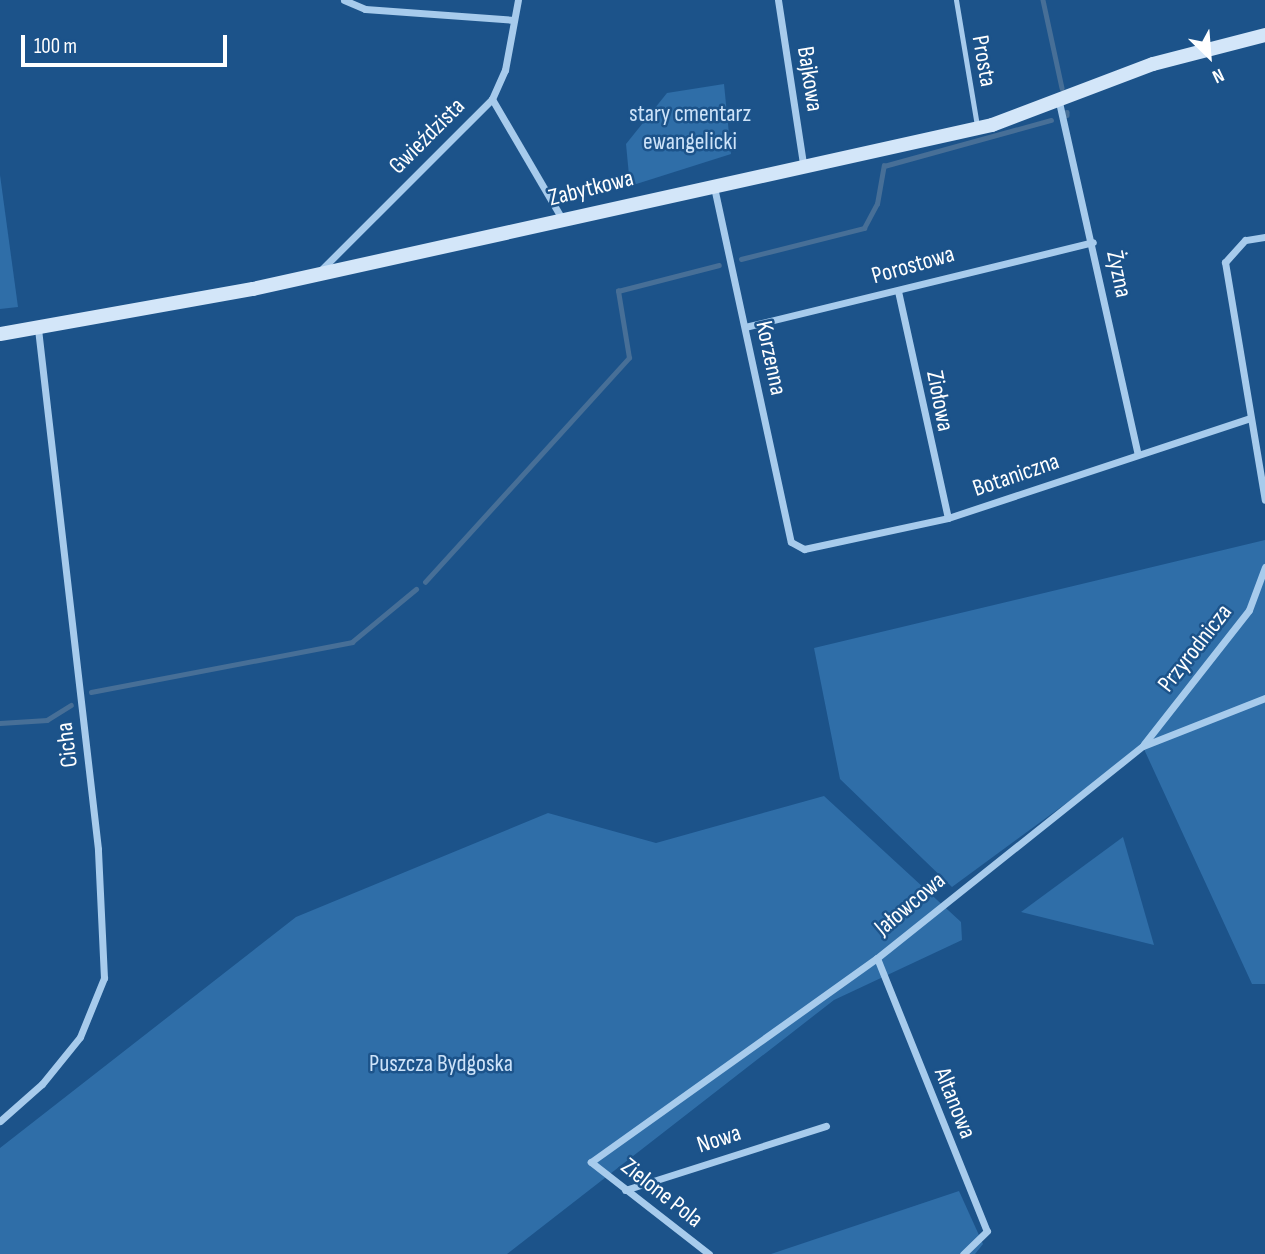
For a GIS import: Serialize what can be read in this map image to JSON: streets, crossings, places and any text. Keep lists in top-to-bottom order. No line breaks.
{"streets":{"street":["Bajkowa","Gwieździsta","Zabytkowa","Porostowa","Żyzna","Korzenna","Ziołowa","Botaniczna","Przyrodnicza","Cicha","Jałowcowa","Altanowa","Nowa","Zielone Pola"],"lane":["Prosta"]},"crossings":[["Prosta","Zabytkowa"],["Bajkowa","Zabytkowa"],["Gwieździsta","Zabytkowa"],["Zabytkowa","Żyzna"],["Zabytkowa","Korzenna"],["Zabytkowa","Cicha"],["Porostowa","Żyzna"],["Porostowa","Korzenna"],["Porostowa","Ziołowa"],["Żyzna","Botaniczna"],["Korzenna","Botaniczna"],["Ziołowa","Botaniczna"],["Przyrodnicza","Jałowcowa"],["Jałowcowa","Altanowa"],["Jałowcowa","Zielone Pola"],["Nowa","Zielone Pola"]],"parks":["stary cmentarz ewangelicki","Puszcza Bydgoska"],"scale_bar":"100 m","north":"bottom right"}
